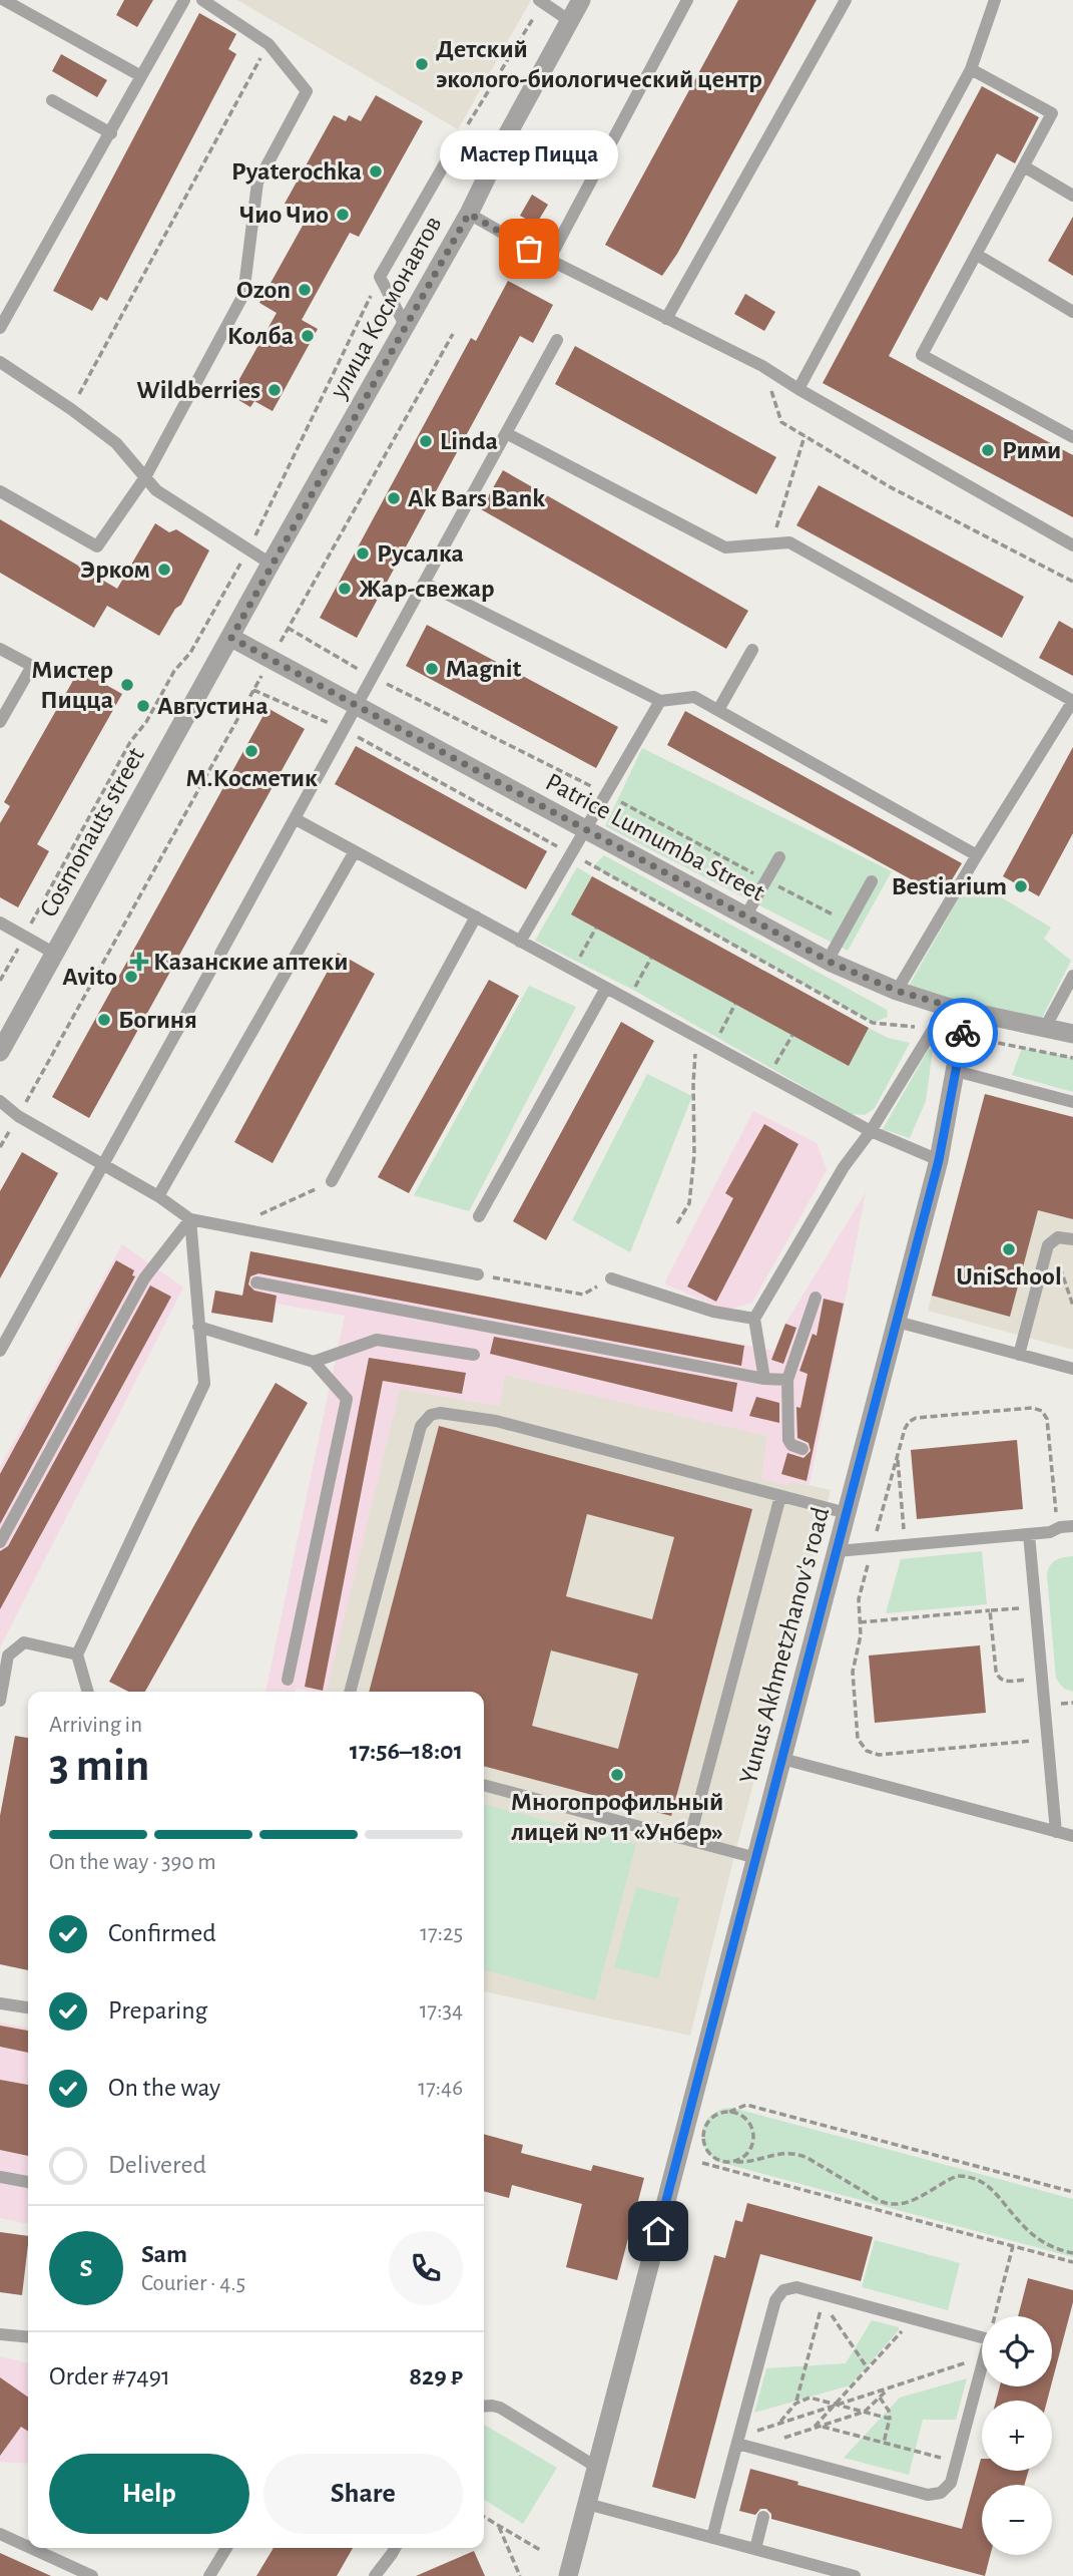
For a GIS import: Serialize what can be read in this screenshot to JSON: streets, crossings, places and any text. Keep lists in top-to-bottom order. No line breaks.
{"streets":{"street":["улица Космонавтов","Cosmonauts street","Patrice Lumumba Street","Yunus Akhmetzhanov's road"]},"crossings":[["улица Космонавтов","Cosmonauts street"],["улица Космонавтов","Patrice Lumumba Street"],["Cosmonauts street","Patrice Lumumba Street"],["Patrice Lumumba Street","Yunus Akhmetzhanov's road"]],"places":{"other":["Детский эколого-биологический центр","Pyaterochka","Чио Чио","Мастер Пицца","Ozon","Колба","Wildberries","Linda","Рими","Ak Bars Bank","Русалка","Эрком","Жар-свежар","Magnit","Мистер Пицца","Августина","М.Косметик","Bestiarium","Avito","Богиня","UniSchool","Многопрофильный лицей № 11 «Унбер»"],"health":["Казанские аптеки"]},"page":{"bubble":"Мастер Пицца","heading":["3 min","Arriving in","17:56–18:01"],"panel":["Sam","Courier · 4.5","Order #7491","829 ₽"],"bar":"On the way · 390 m","list":[["Confirmed","17:25"],["Preparing","17:34"],["On the way","17:46"],"Delivered"],"round":"S","map_buttons":["+","−"],"buttons":["Help","Share"]}}
